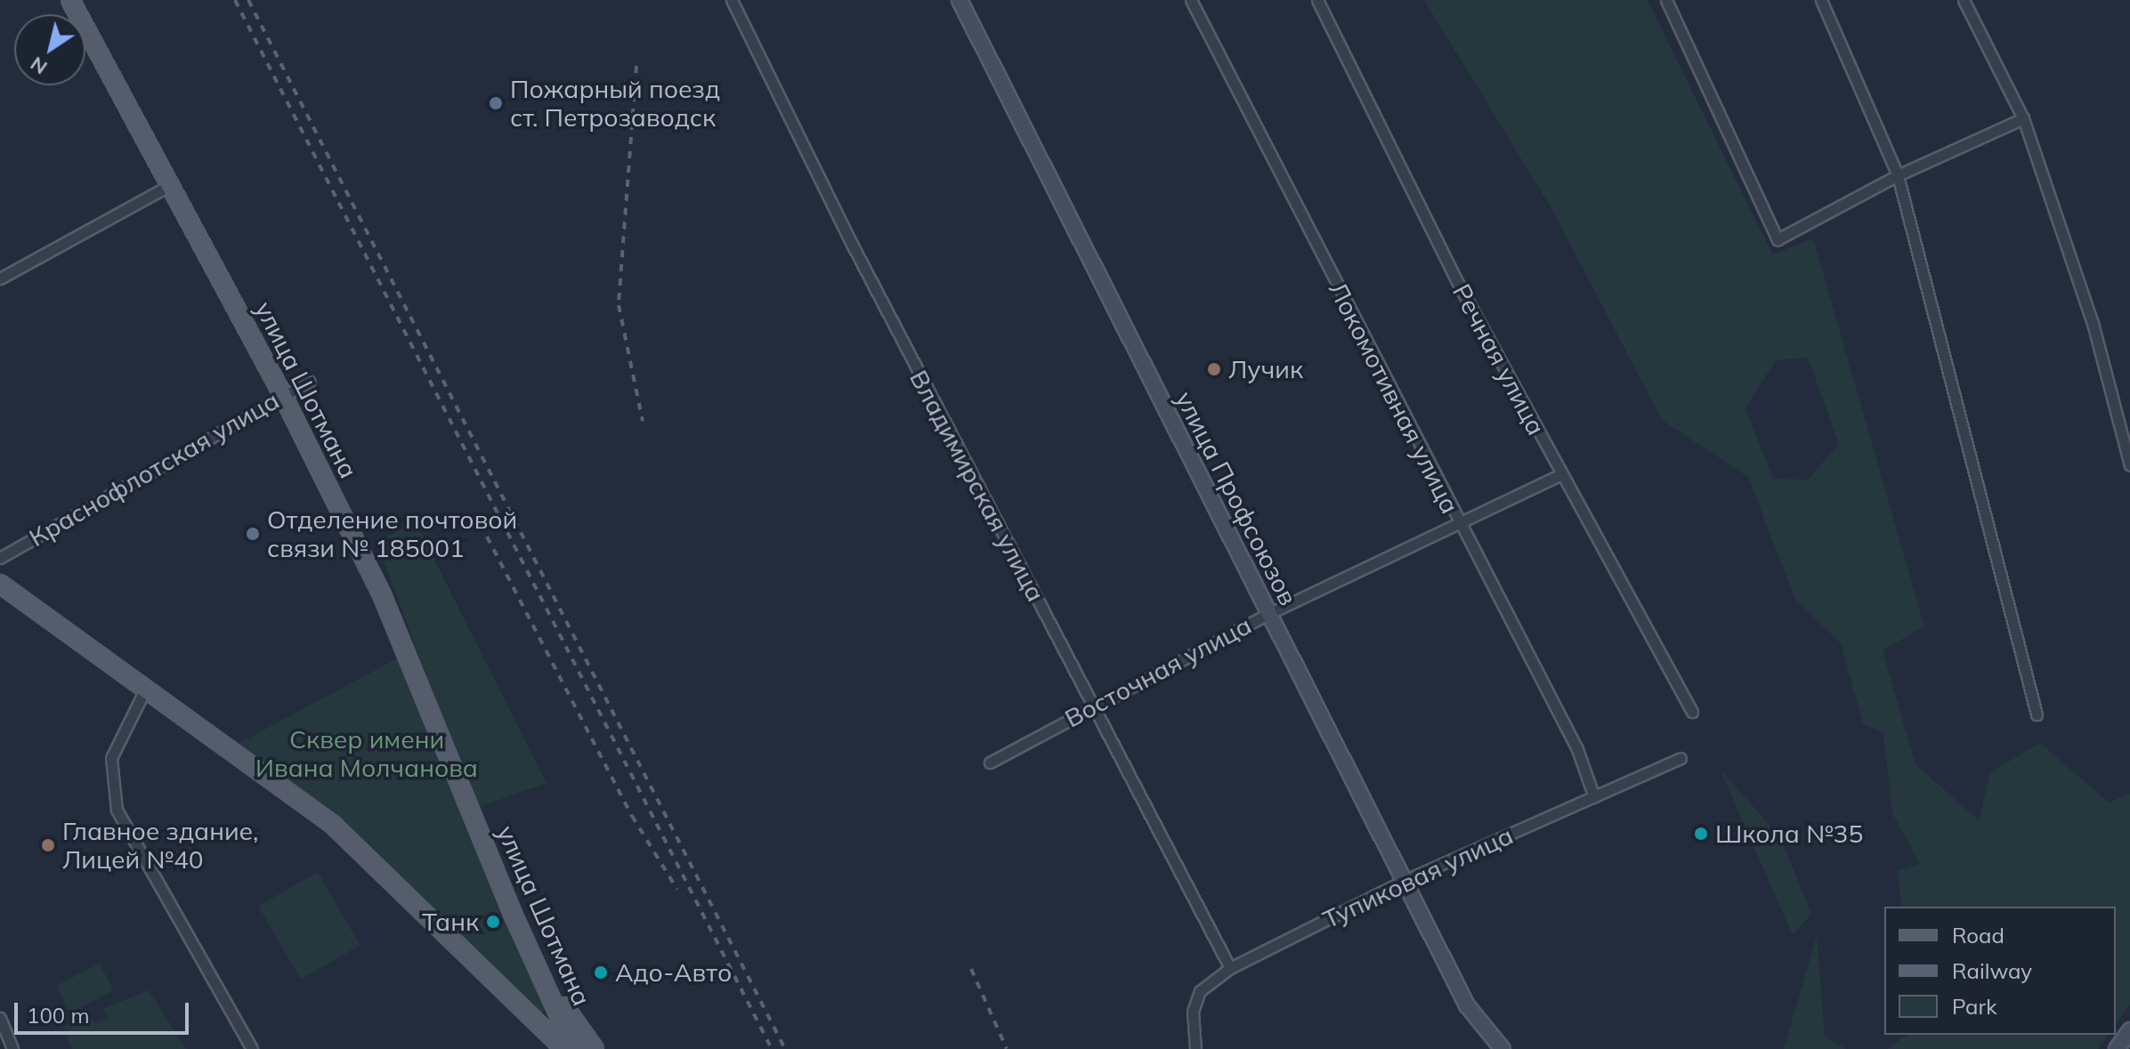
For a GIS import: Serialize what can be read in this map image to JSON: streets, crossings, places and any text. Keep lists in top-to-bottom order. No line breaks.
{"streets":{"main road":["улица Шотмана","улица Профсоюзов"],"street":["Речная улица","Локомотивная улица","Краснофлотская улица","Владимирская улица","Восточная улица","Тупиковая улица"]},"crossings":[["Речная улица","Восточная улица"],["улица Шотмана","Краснофлотская улица"],["Локомотивная улица","Восточная улица"],["Локомотивная улица","Тупиковая улица"],["Владимирская улица","Восточная улица"],["Владимирская улица","Тупиковая улица"],["улица Профсоюзов","Восточная улица"],["улица Профсоюзов","Тупиковая улица"]],"parks":["Сквер имени Ивана Молчанова"],"places":["Пожарный поезд ст. Петрозаводск","Лучик","Отделение почтовой связи № 185001","Школа №35","Главное здание, Лицей №40","Танк","Адо-Авто"],"legend":["Road","Railway","Park"],"scale_bar":"100 m","north":"bottom left"}
